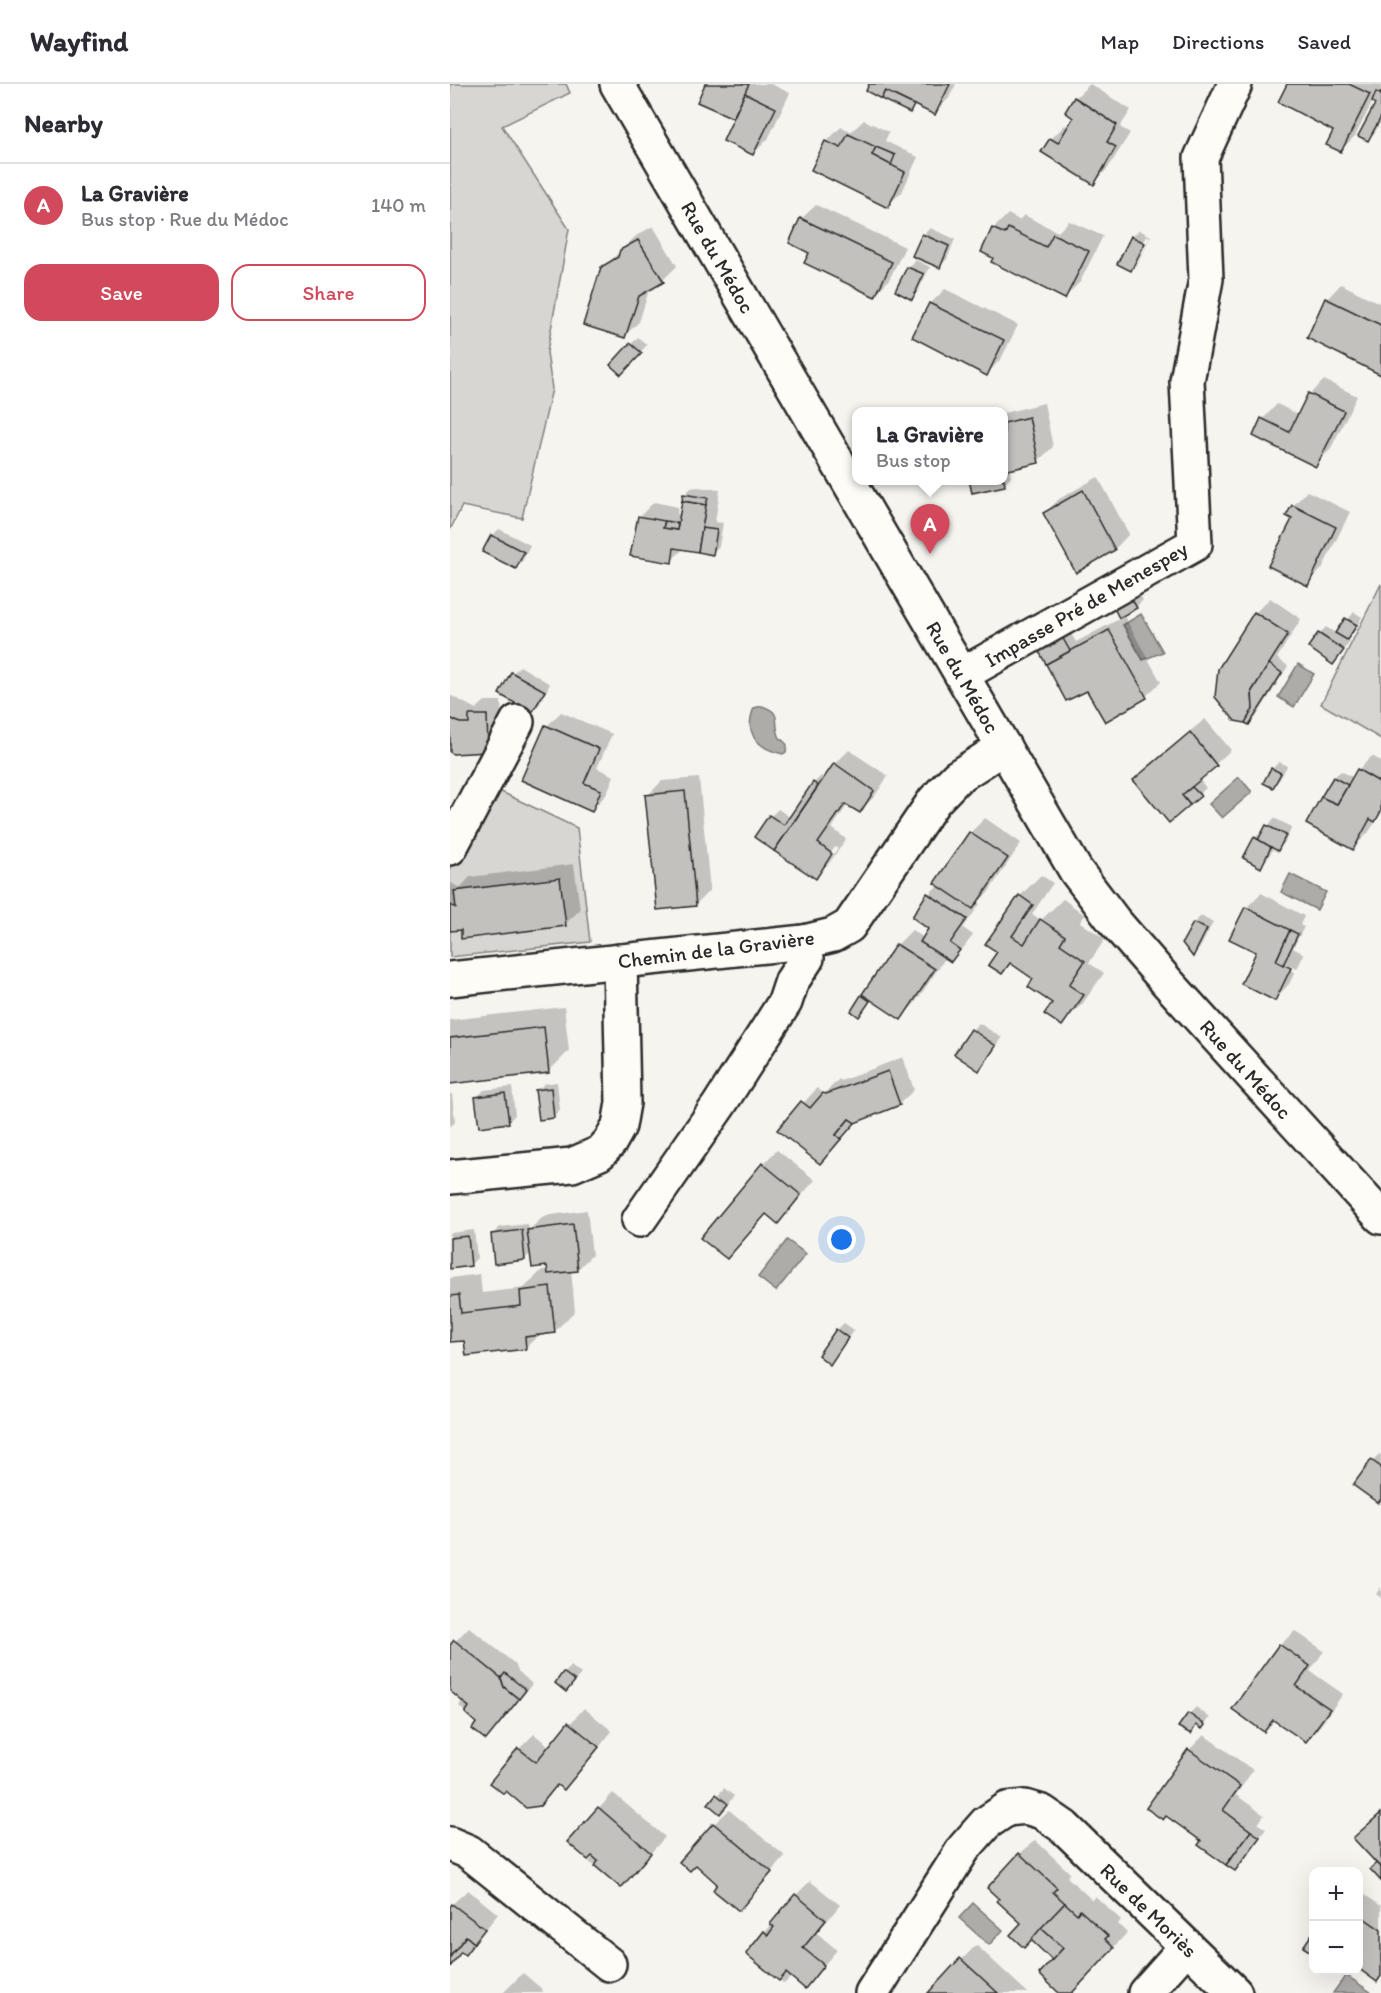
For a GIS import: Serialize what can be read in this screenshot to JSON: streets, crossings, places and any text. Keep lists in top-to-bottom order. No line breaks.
{"streets":{"street":["Rue du Médoc","Impasse Pré de Menespey","Chemin de la Gravière","Rue de Moriès"]},"crossings":[["Rue du Médoc","Impasse Pré de Menespey"],["Rue du Médoc","Chemin de la Gravière"]],"page":{"header":"Wayfind","nav":["Map","Directions","Saved"],"heading":"Nearby","list":[{"mark":"A","name":"La Gravière","note":"Bus stop · Rue du Médoc","value":"140 m"}],"buttons":["Save","Share"],"popup":["La Gravière","Bus stop"],"pins":"A","map_buttons":["+","−"]}}
